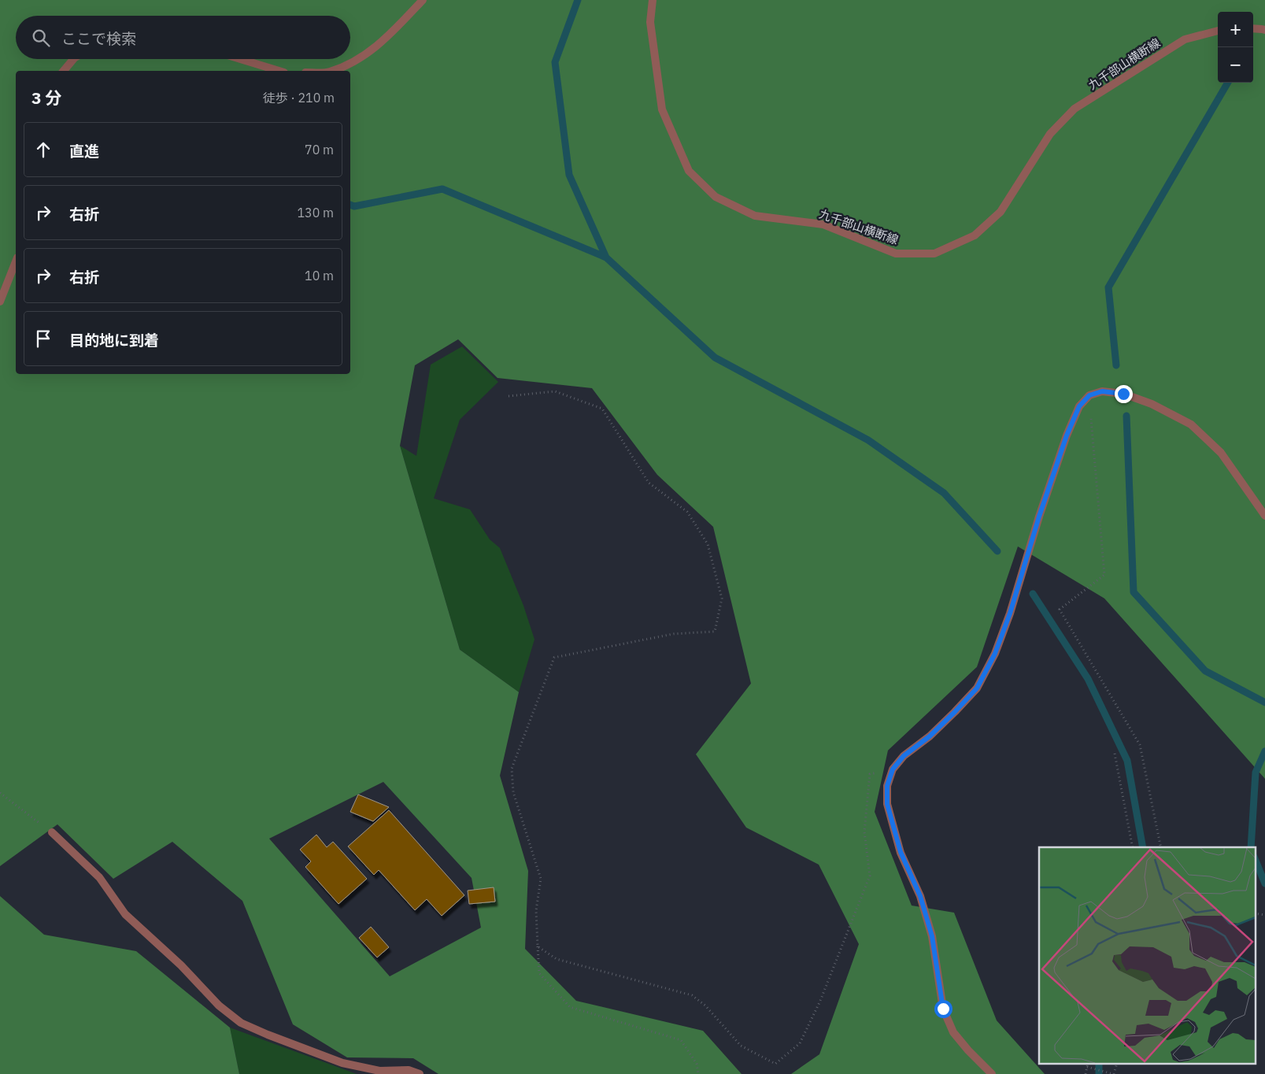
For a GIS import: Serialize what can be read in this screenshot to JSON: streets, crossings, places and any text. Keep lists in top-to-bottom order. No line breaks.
{"streets":{"street":["九千部山横断線"]},"page":{"map_buttons":["+","−"],"search":"ここで検索","heading":["3 分","徒歩 · 210 m"],"list":[["直進","70 m"],["右折","130 m"],["右折","10 m"],"目的地に到着"]}}
